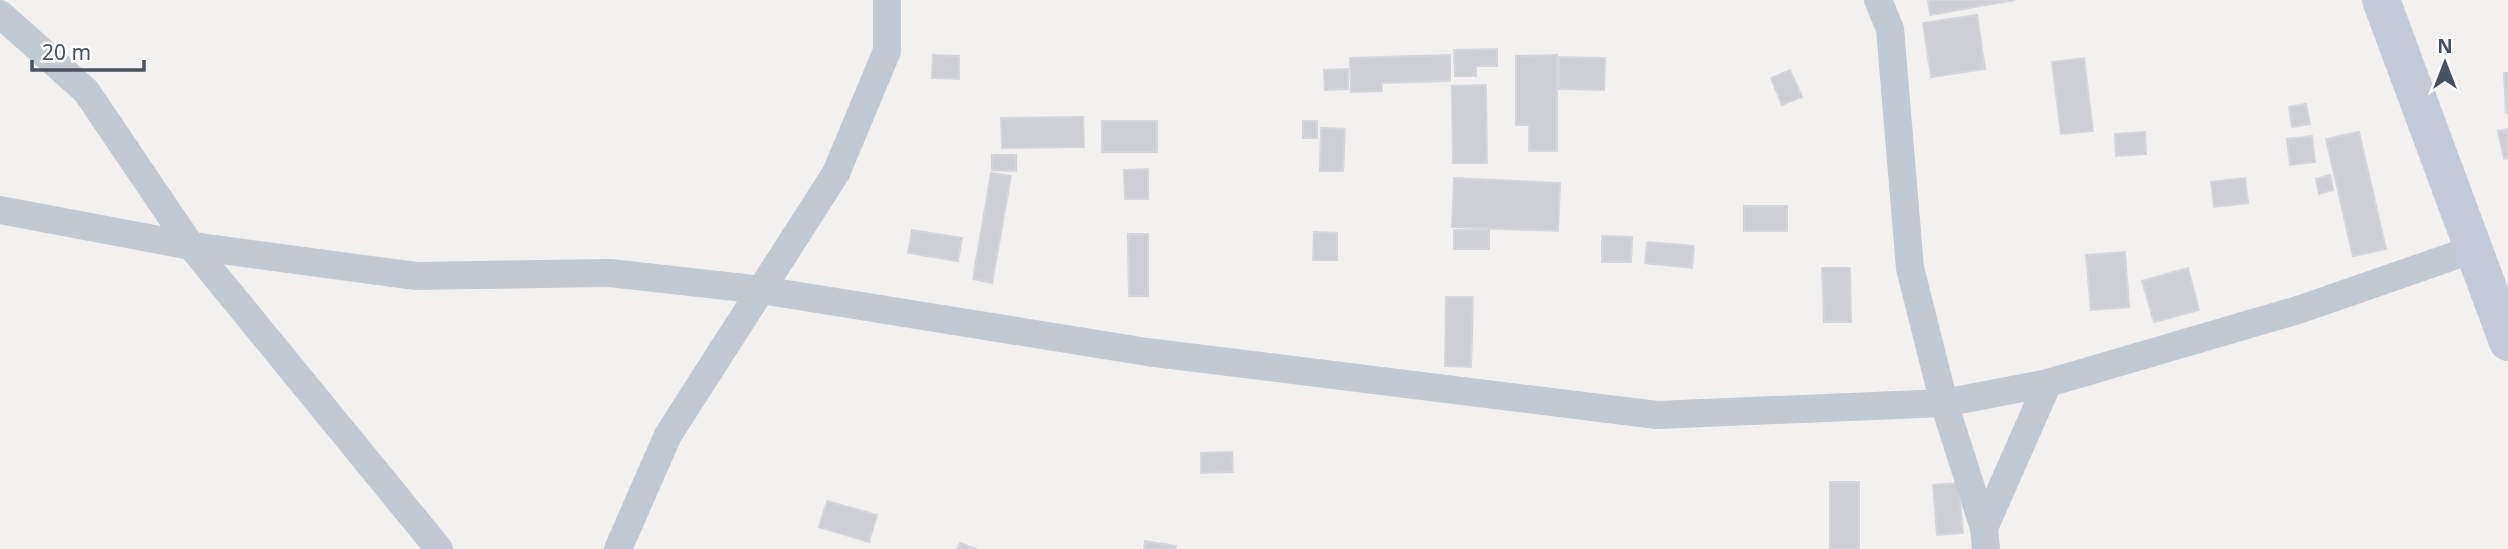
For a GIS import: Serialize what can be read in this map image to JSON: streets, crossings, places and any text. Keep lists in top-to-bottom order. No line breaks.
{"scale_bar":"20 m","north":"top"}
